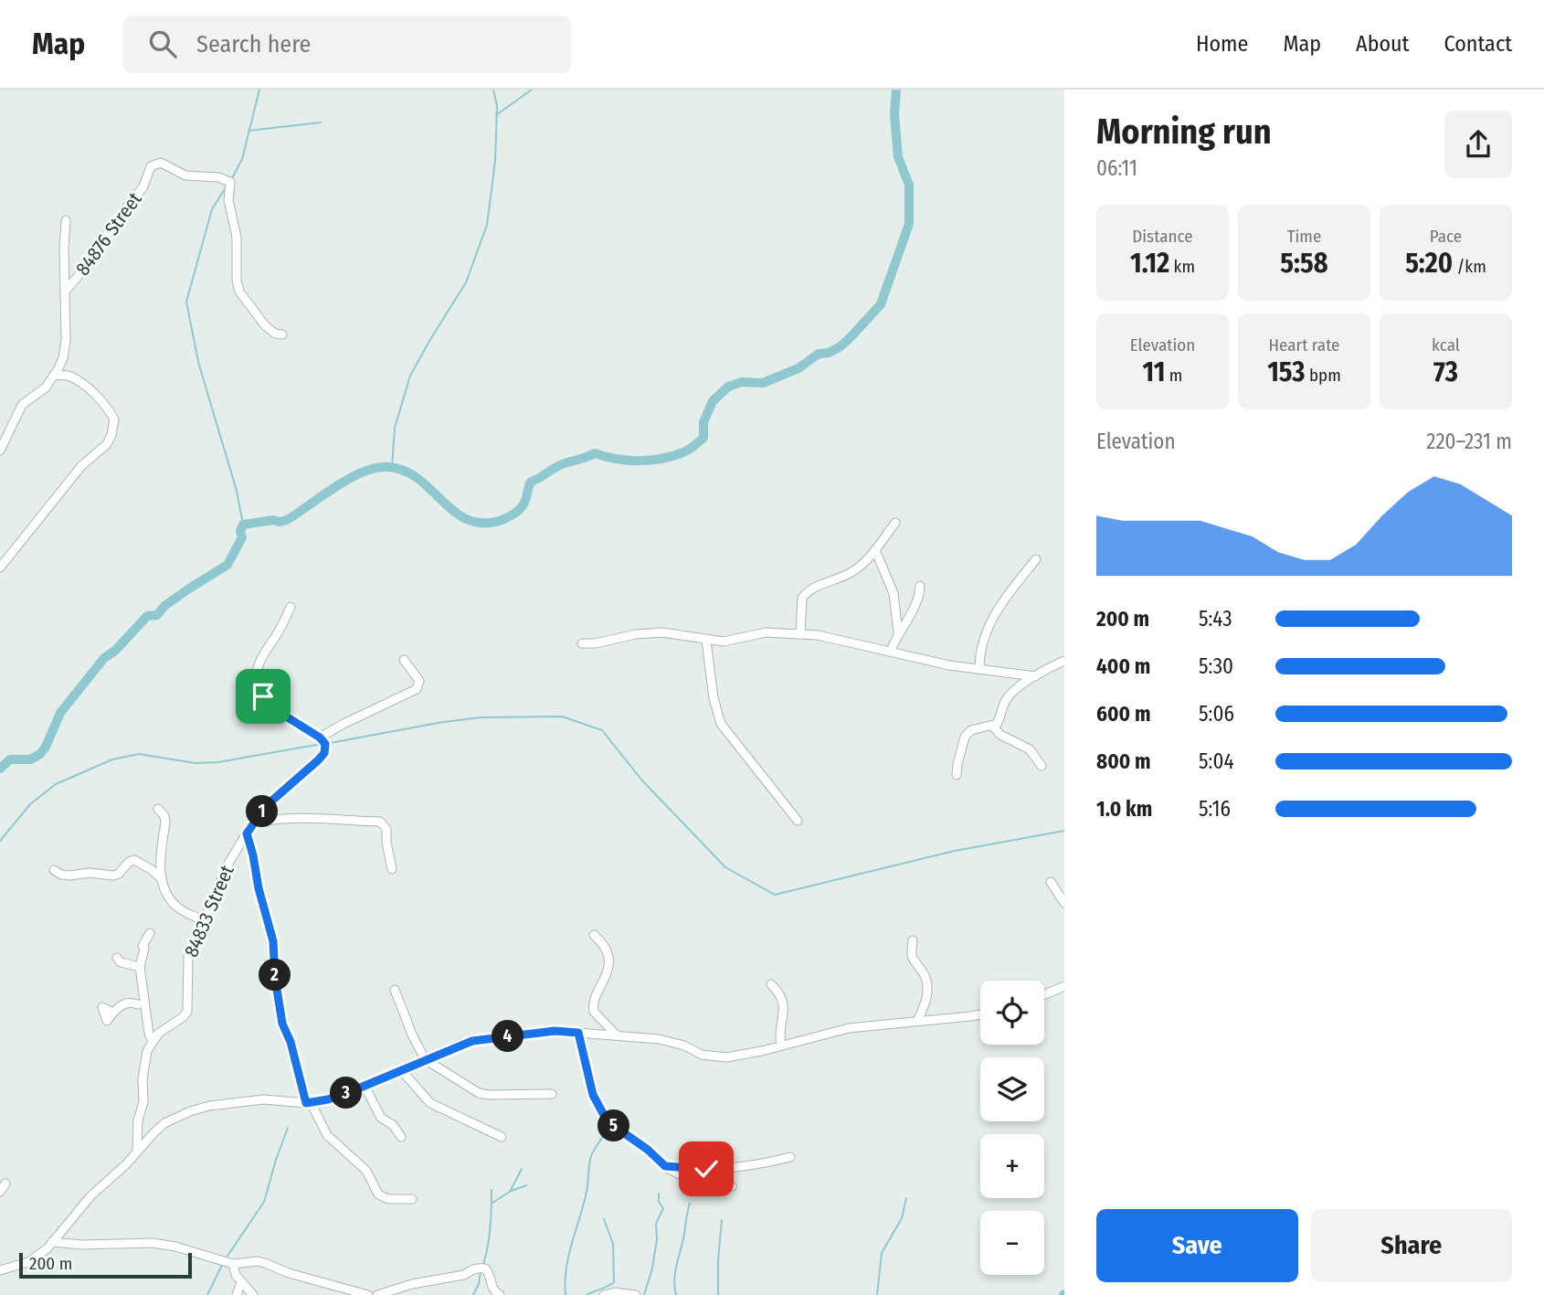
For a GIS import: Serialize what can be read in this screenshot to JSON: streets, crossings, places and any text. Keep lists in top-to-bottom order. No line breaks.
{"streets":{"street":["84876 Street","84833 Street"]},"scale_bar":"200 m","page":{"header":"Map","search":"Search here","nav":["Home","Map","About","Contact"],"heading":["Morning run","06:11"],"stats":[["Distance","1.12 km"],["Time","5:58"],["Pace","5:20 /km"],["Elevation","11 m"],["Heart rate","153 bpm"],["kcal","73"]],"chart":["Elevation","220–231 m"],"list":[{"name":"200 m","note":"5:43"},{"name":"400 m","note":"5:30"},{"name":"600 m","note":"5:06"},{"name":"800 m","note":"5:04"},{"name":"1.0 km","note":"5:16"}],"pins":["1","2","4","3","5"],"map_buttons":["+","−"],"buttons":["Save","Share"],"scale":"200 m"}}
